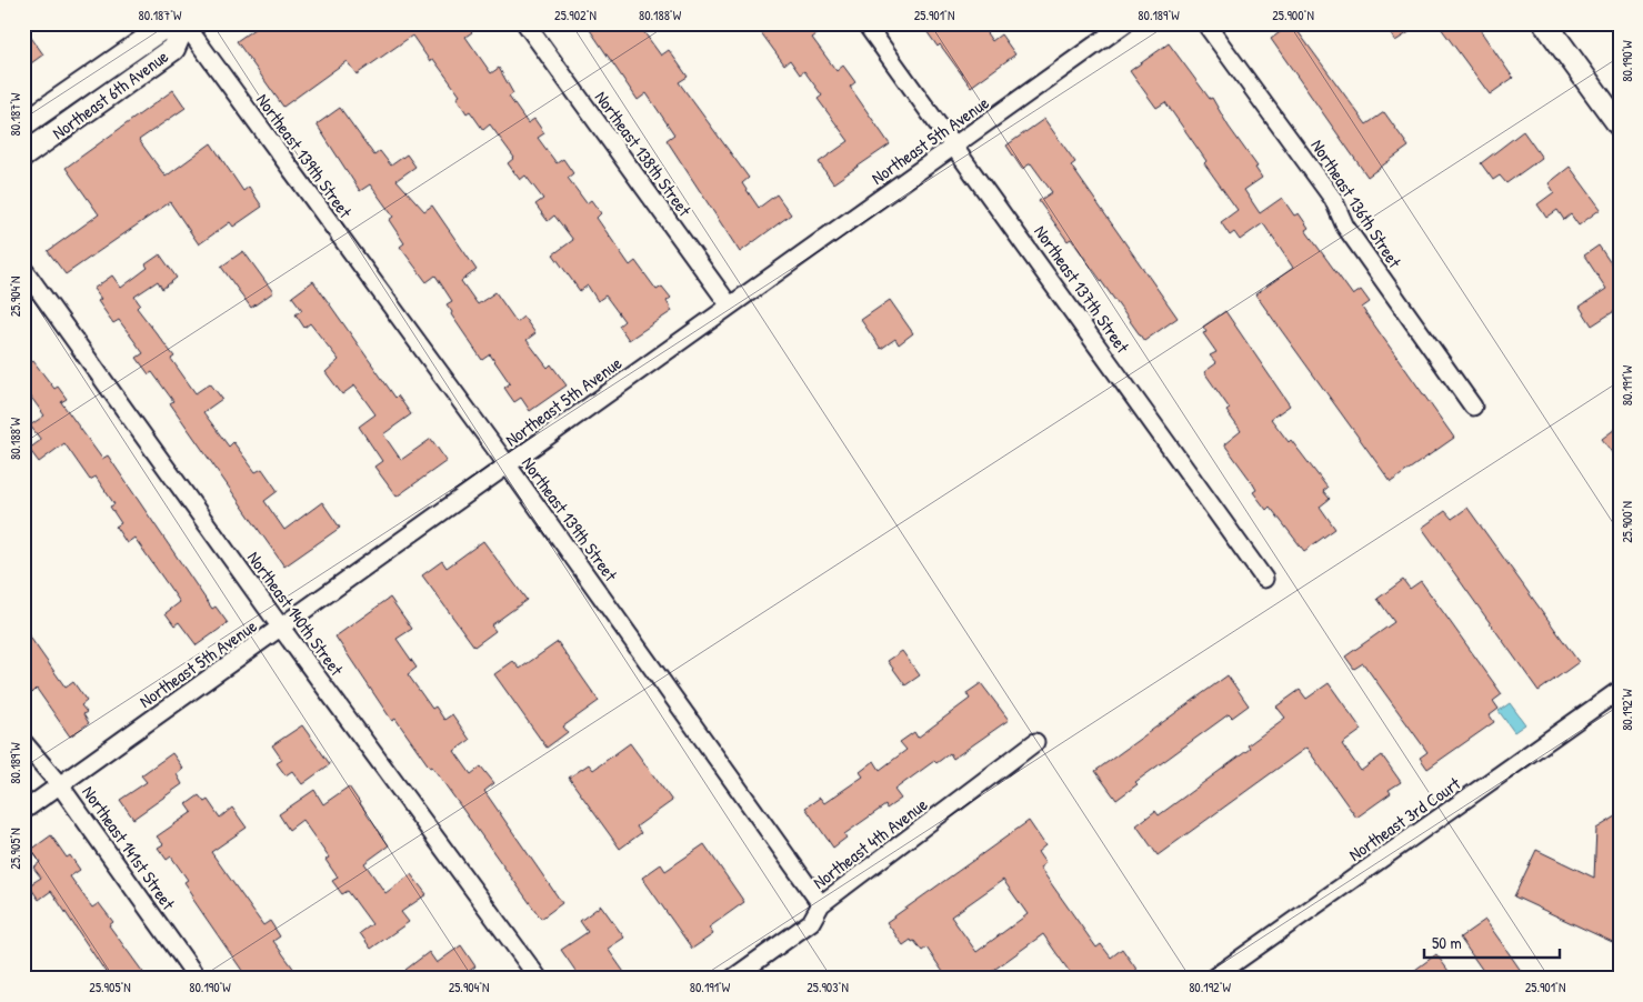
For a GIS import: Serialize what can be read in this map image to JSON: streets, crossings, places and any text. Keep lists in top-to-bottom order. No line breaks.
{"streets":{"main road":["Northeast 6th Avenue"],"street":["Northeast 5th Avenue","Northeast 138th Street","Northeast 139th Street","Northeast 136th Street","Northeast 137th Street","Northeast 140th Street","Northeast 3rd Court","Northeast 4th Avenue","Northeast 141st Street"]},"crossings":[["Northeast 6th Avenue","Northeast 139th Street"],["Northeast 5th Avenue","Northeast 138th Street"],["Northeast 5th Avenue","Northeast 139th Street"],["Northeast 5th Avenue","Northeast 137th Street"],["Northeast 5th Avenue","Northeast 140th Street"],["Northeast 5th Avenue","Northeast 141st Street"],["Northeast 139th Street","Northeast 4th Avenue"]],"scale_bar":"50 m","coordinates":["80.187°W","25.902°N","80.188°W","25.901°N","80.189°W","25.900°N","80.190°W","25.904°N","80.191°W","80.192°W","25.905°N","25.903°N"]}
